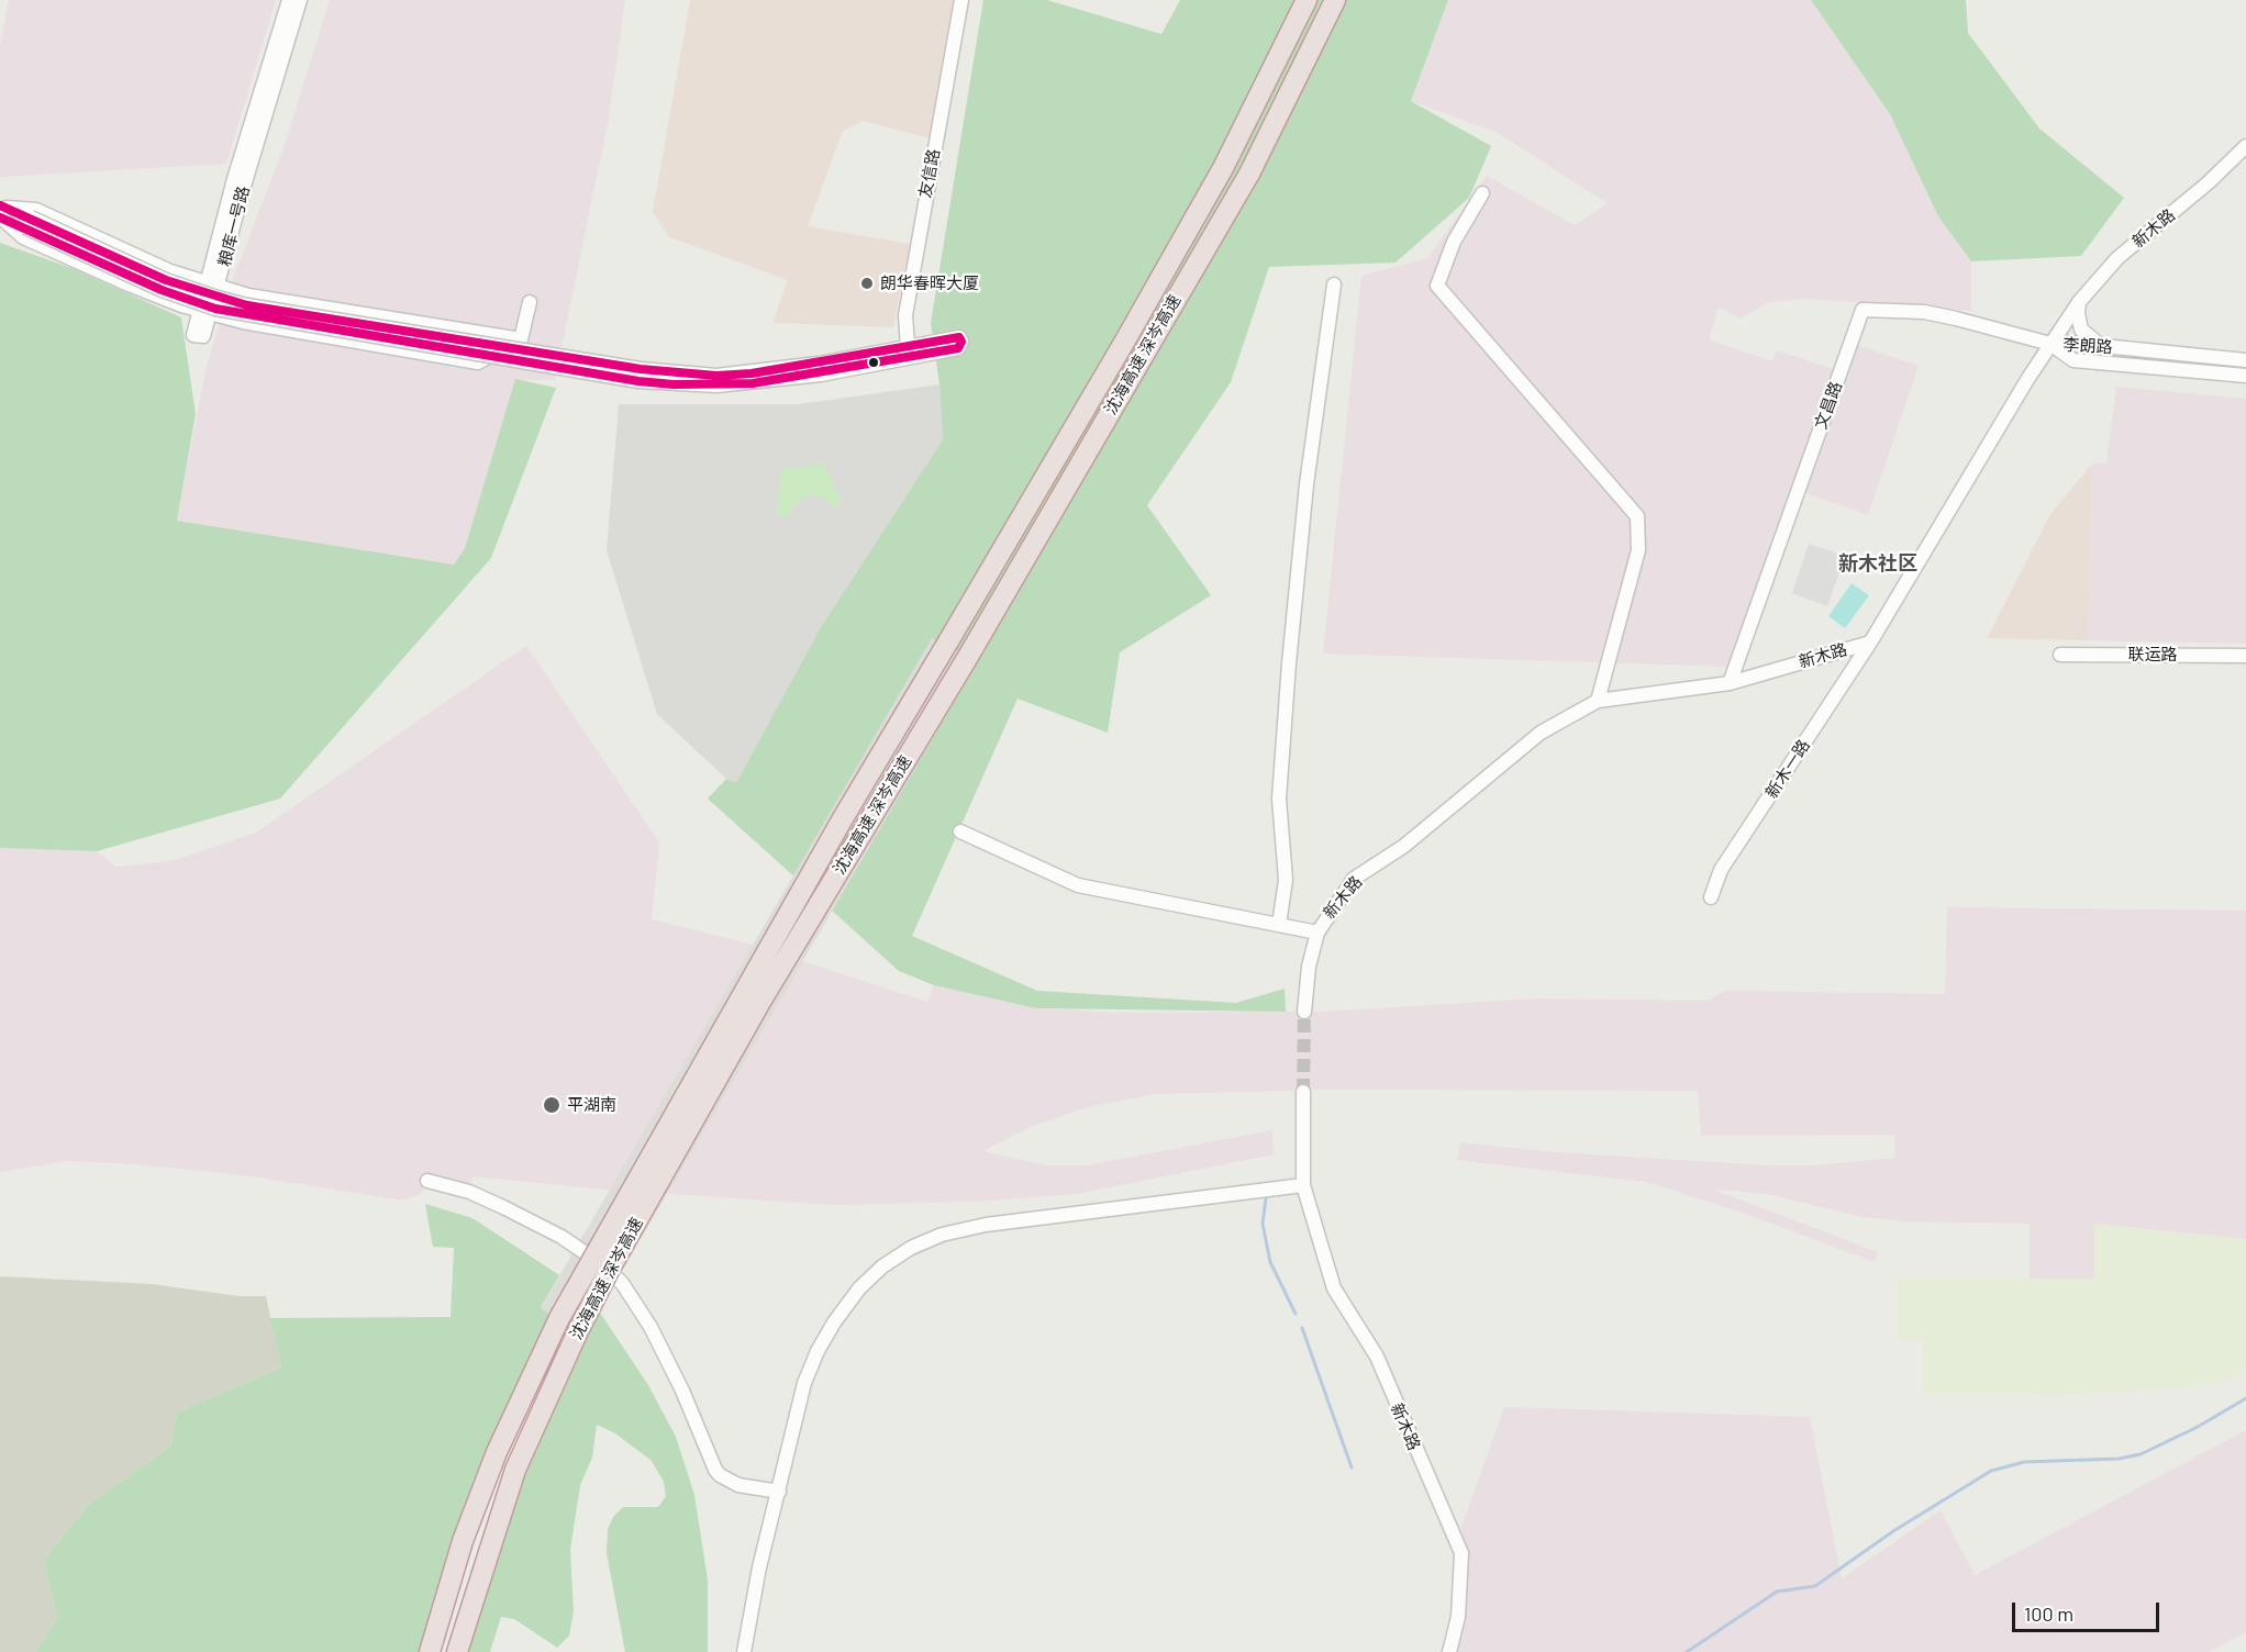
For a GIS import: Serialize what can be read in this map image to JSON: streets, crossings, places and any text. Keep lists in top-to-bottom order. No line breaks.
{"streets":{"highway":["沈海高速 深岑高速"],"street":["友信路","粮库一号路","新木路","李朗路","文昌路","联运路","新木一路"]},"crossings":[["新木路","李朗路"],["新木路","文昌路"],["新木路","新木一路"],["李朗路","文昌路"]],"districts":["新木社区"],"places":["朗华春晖大厦","平湖南"],"scale_bar":"100 m"}
